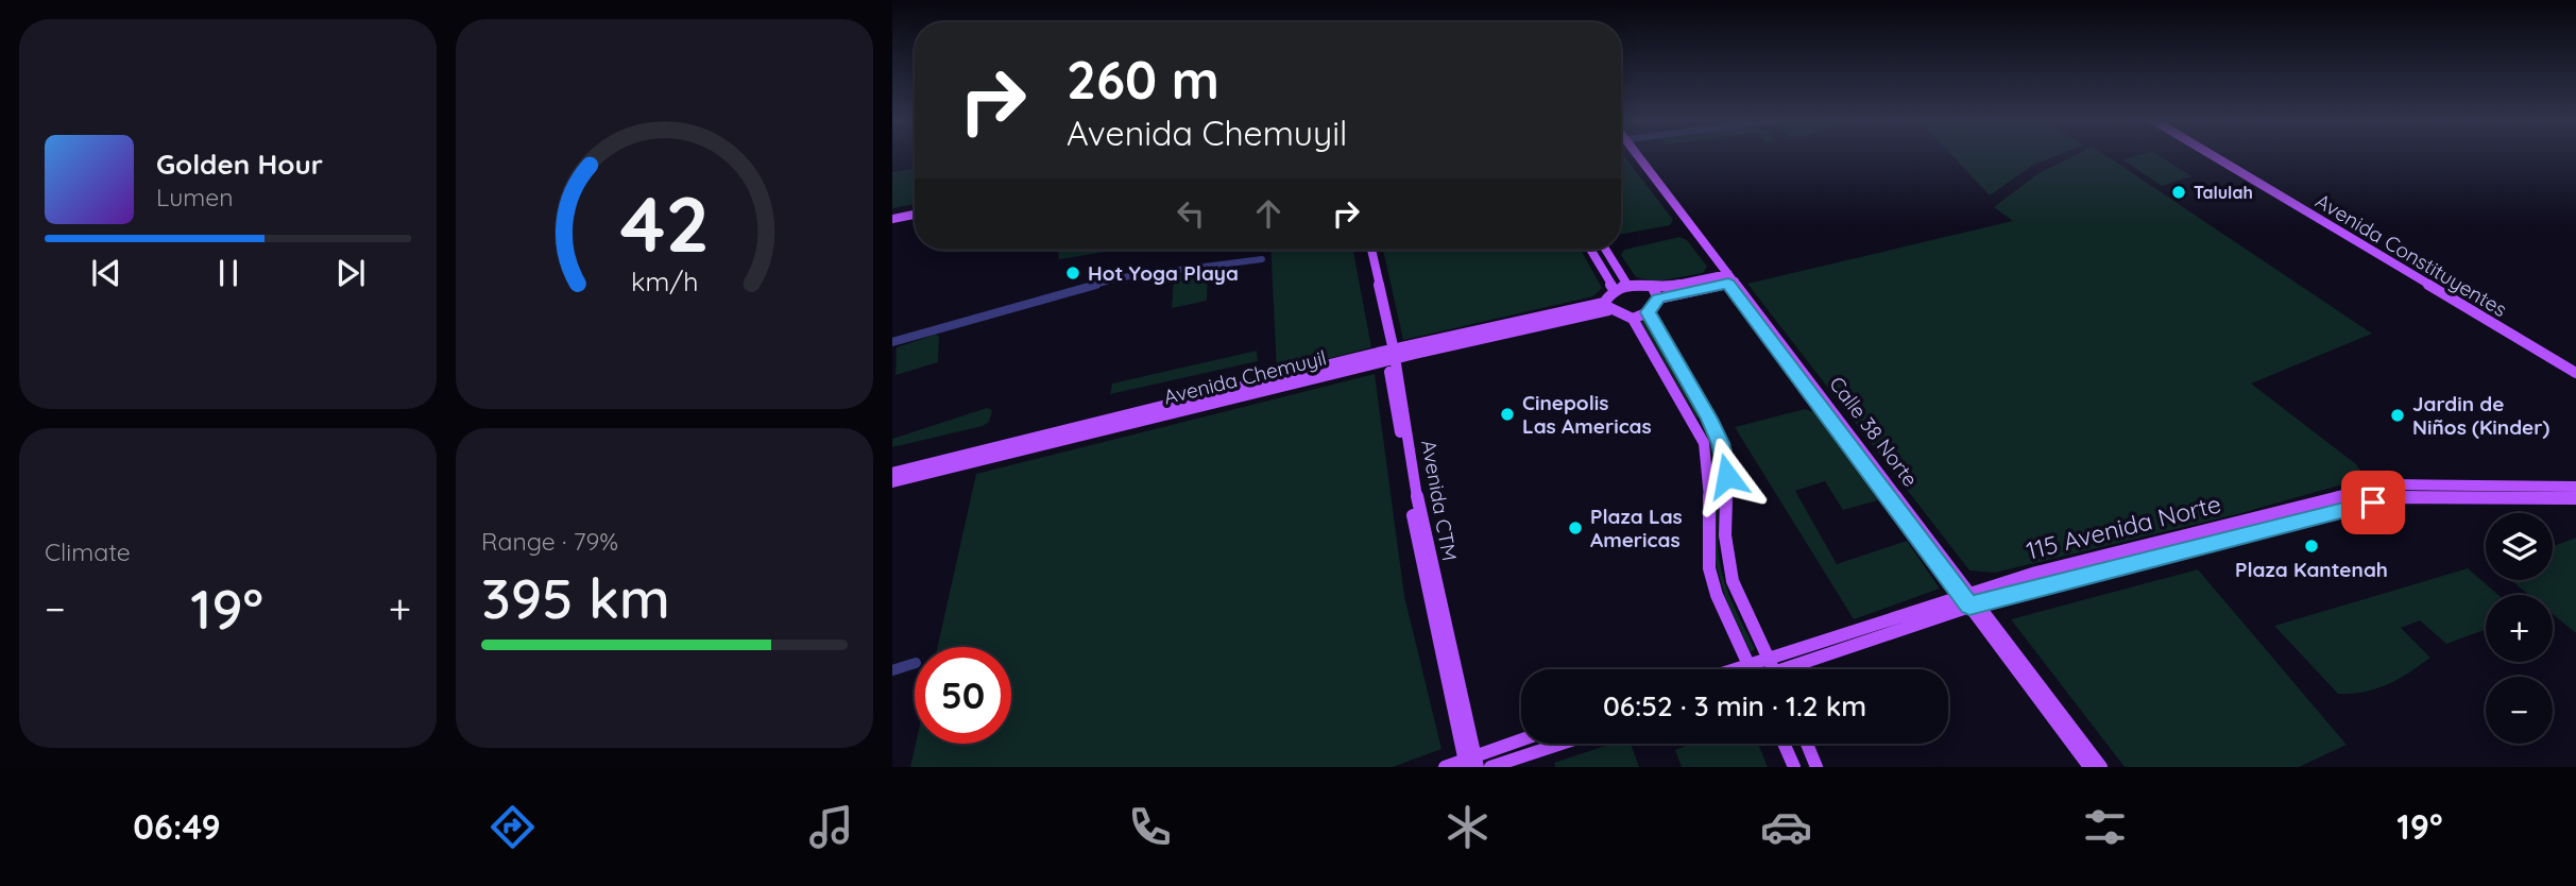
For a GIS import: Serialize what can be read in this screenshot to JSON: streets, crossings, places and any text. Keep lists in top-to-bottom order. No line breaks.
{"streets":{"main road":["Avenida Constituyentes","Avenida Chemuyil","Calle 38 Norte","Avenida CTM","115 Avenida Norte"]},"crossings":[["Avenida Chemuyil","Avenida CTM"],["Calle 38 Norte","115 Avenida Norte"]],"places":["Talulah","Hot Yoga Playa","Cinepolis Las Americas","Jardin de Niños (Kinder)","Plaza Las Americas","Plaza Kantenah"],"page":{"turn":["260 m","Avenida Chemuyil"],"song":["Golden Hour","Lumen"],"tile":["Climate",["Range · 79%","395 km"]],"map_buttons":["+","−"],"heat":["−","19°","+"],"limit":"50","trip":"06:52 · 3 min · 1.2 km","tabs":["06:49","19°"],"gauge":["42","km/h"]}}
